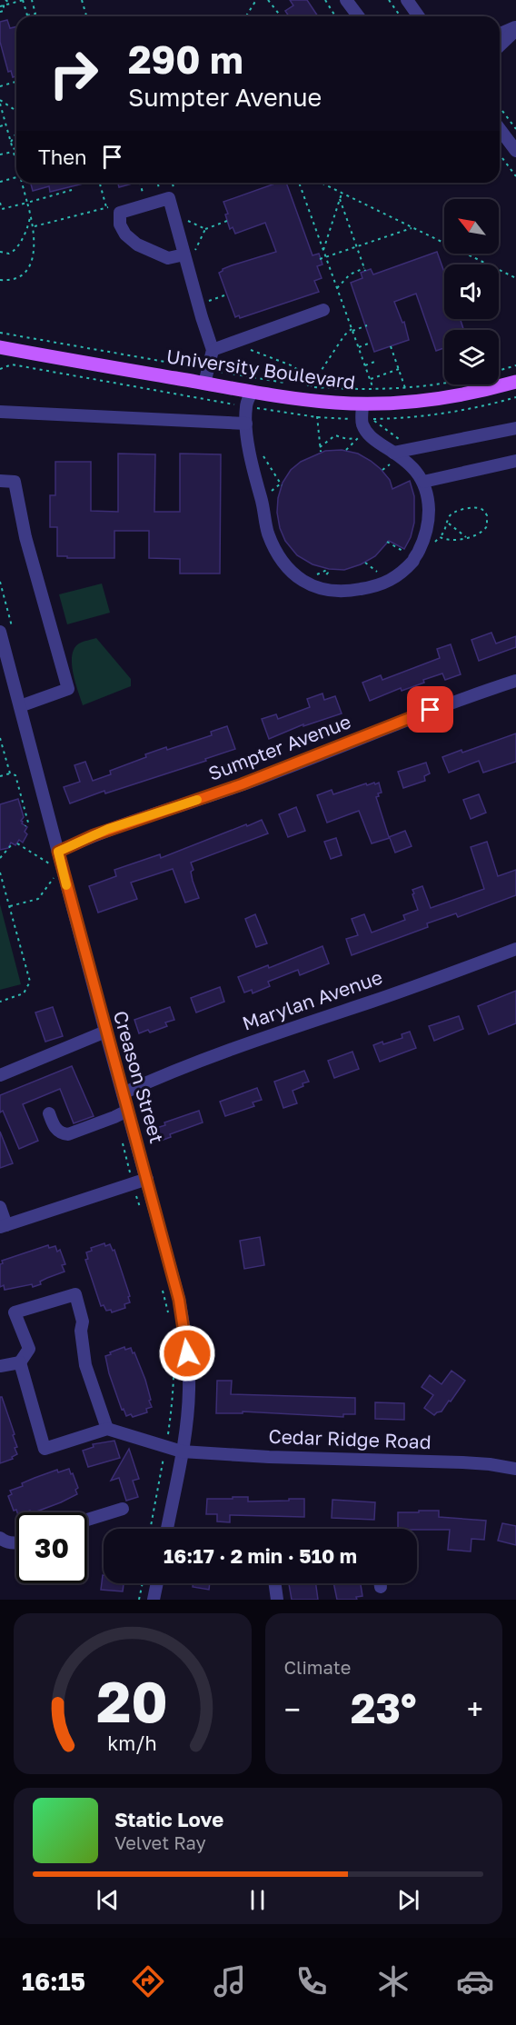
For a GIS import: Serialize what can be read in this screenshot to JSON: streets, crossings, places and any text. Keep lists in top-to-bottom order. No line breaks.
{"streets":{"main road":["University Boulevard"],"street":["Sumpter Avenue","Marylan Avenue","Creason Street","Cedar Ridge Road"]},"crossings":[["Sumpter Avenue","Creason Street"],["Marylan Avenue","Creason Street"],["Creason Street","Cedar Ridge Road"]],"north":"top left","page":{"turn":["290 m","Sumpter Avenue"],"then":"Then","limit":"30","trip":"16:17 · 2 min · 510 m","tile":"Climate","heat":["−","23°","+"],"song":["Static Love","Velvet Ray"],"tabs":"16:15","gauge":["20","km/h"]}}
